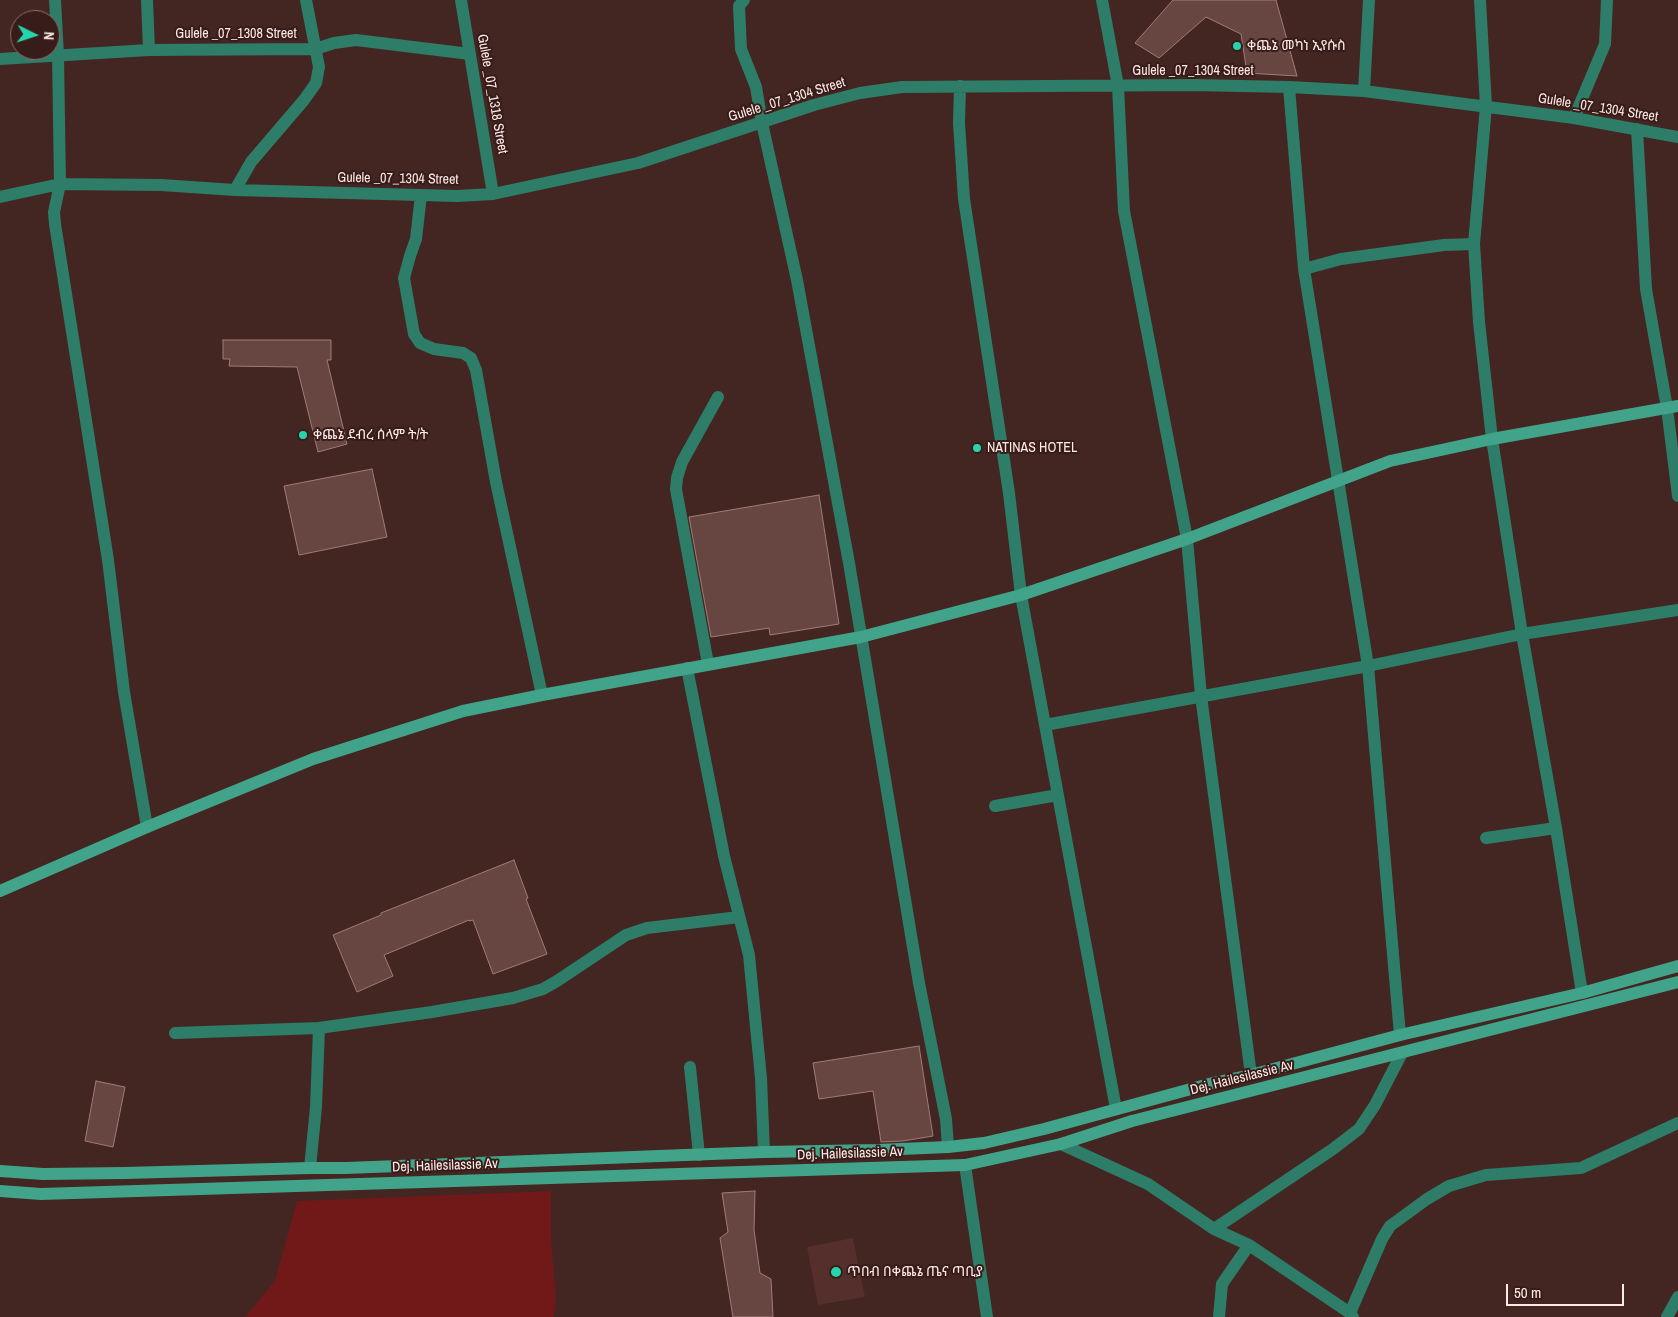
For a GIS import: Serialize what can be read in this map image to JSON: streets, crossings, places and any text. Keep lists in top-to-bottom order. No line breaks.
{"streets":{"main road":["Dej. Hailesilassie Av"],"street":["Gulele _07_1308 Street","Gulele _07_1304 Street","Gulele _07_1318 Street"]},"crossings":[["Gulele _07_1308 Street","Gulele _07_1318 Street"],["Gulele _07_1304 Street","Gulele _07_1318 Street"]],"places":["ቀጨኔ መካነ ኢየሱስ","ቀጨኔ ደብረ ሰላም ት/ት","NATINAS HOTEL","ጥበብ በቀጨኔ ጤና ጣቢያ"],"scale_bar":"50 m","north":"right"}
